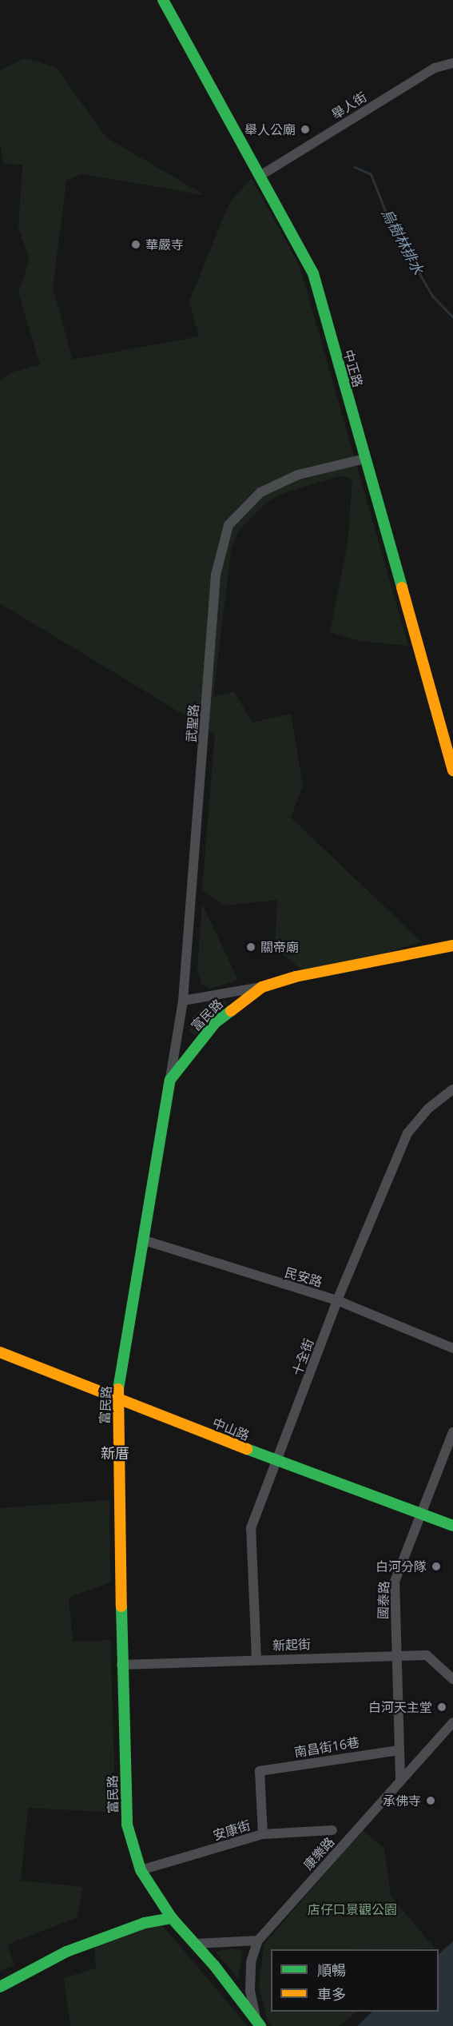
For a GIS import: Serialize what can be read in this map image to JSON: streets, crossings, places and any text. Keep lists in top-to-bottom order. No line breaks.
{"streets":{"main road":["中正路","富民路","中山路"],"street":["舉人街","武聖路","民安路","十全街","國泰路","新起街","南昌街16巷","安康街","康樂路"]},"crossings":[["舉人街","中正路"],["中正路","武聖路"],["武聖路","富民路"],["富民路","民安路"],["富民路","中山路"],["富民路","新起街"],["富民路","安康街"],["富民路","康樂路"],["民安路","十全街"],["十全街","中山路"],["十全街","新起街"],["中山路","國泰路"],["國泰路","新起街"],["國泰路","南昌街16巷"],["國泰路","康樂路"],["南昌街16巷","安康街"]],"districts":["新厝"],"water":["烏樹林排水"],"parks":["店仔口景觀公園"],"places":["舉人公廟","華嚴寺","關帝廟","白河分隊","白河天主堂","承佛寺"],"legend":["順暢","車多"]}
